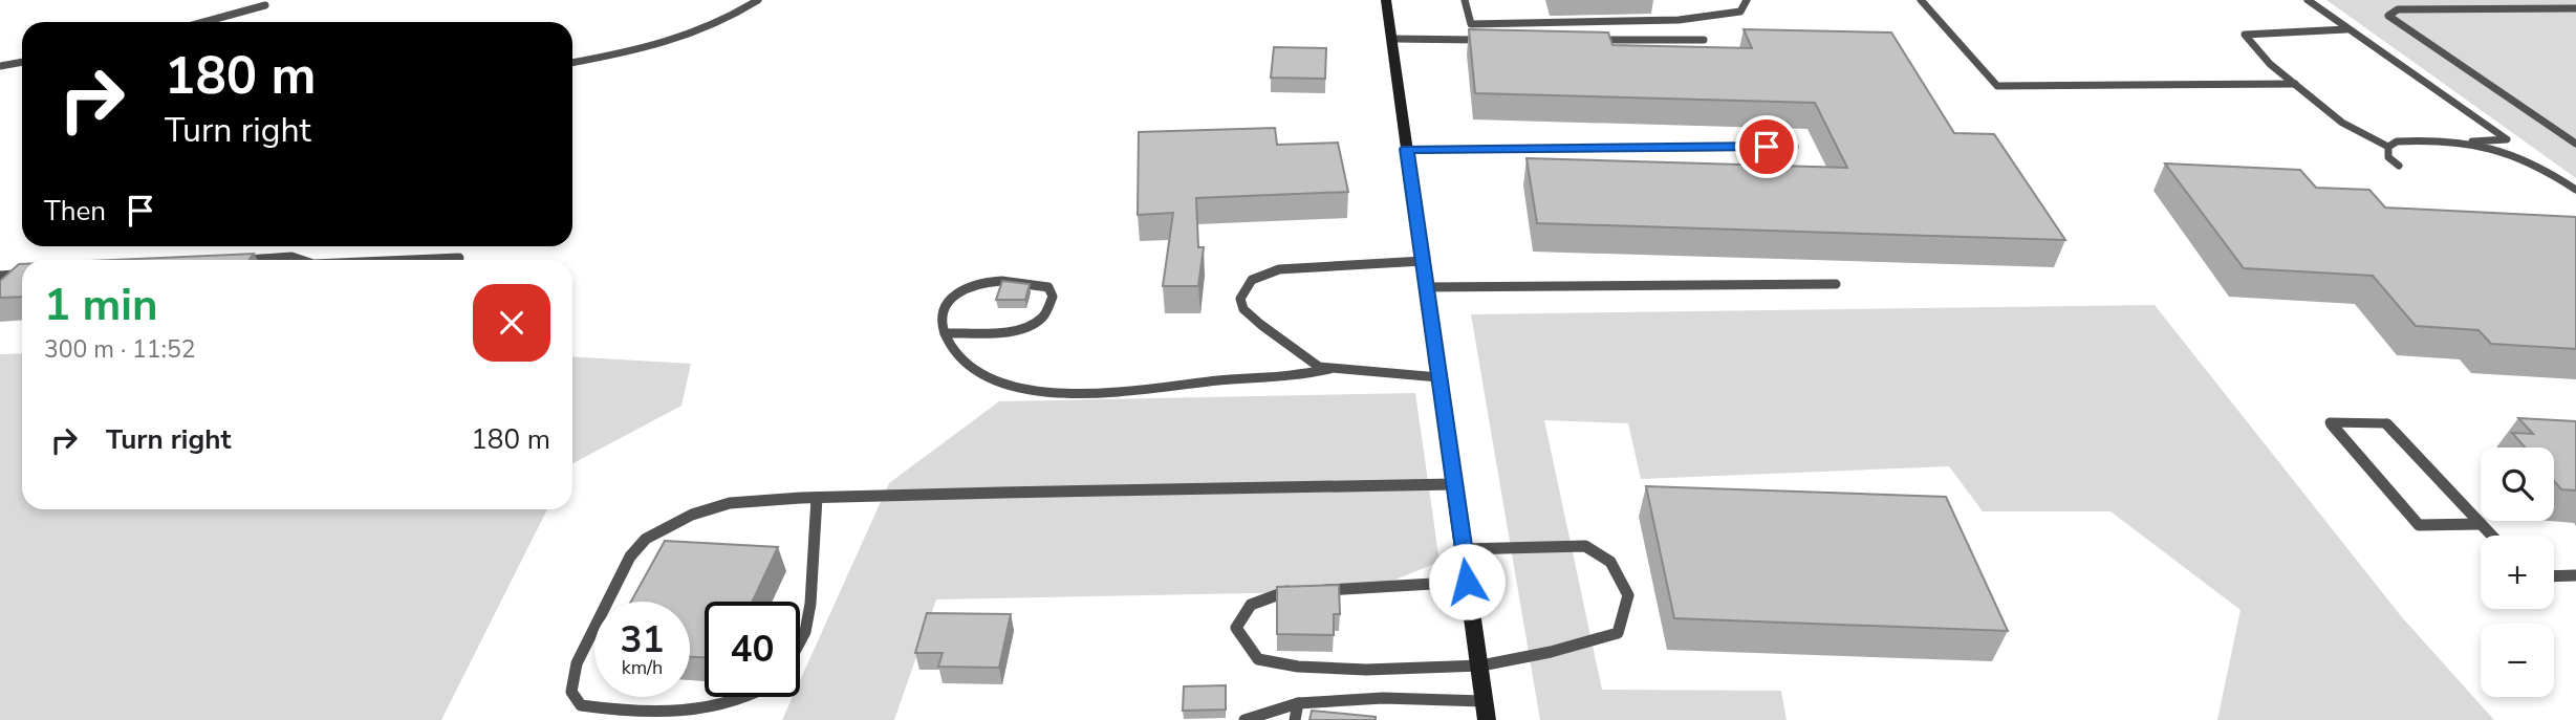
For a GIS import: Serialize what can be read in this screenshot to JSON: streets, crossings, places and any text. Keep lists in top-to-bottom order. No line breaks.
{"page":{"turn":["180 m","Turn right"],"then":"Then","heading":["1 min","300 m · 11:52"],"list":[{"name":"Turn right","value":"180 m"}],"map_buttons":["+","−"],"speed":"31 km/h","limit":"40"}}
